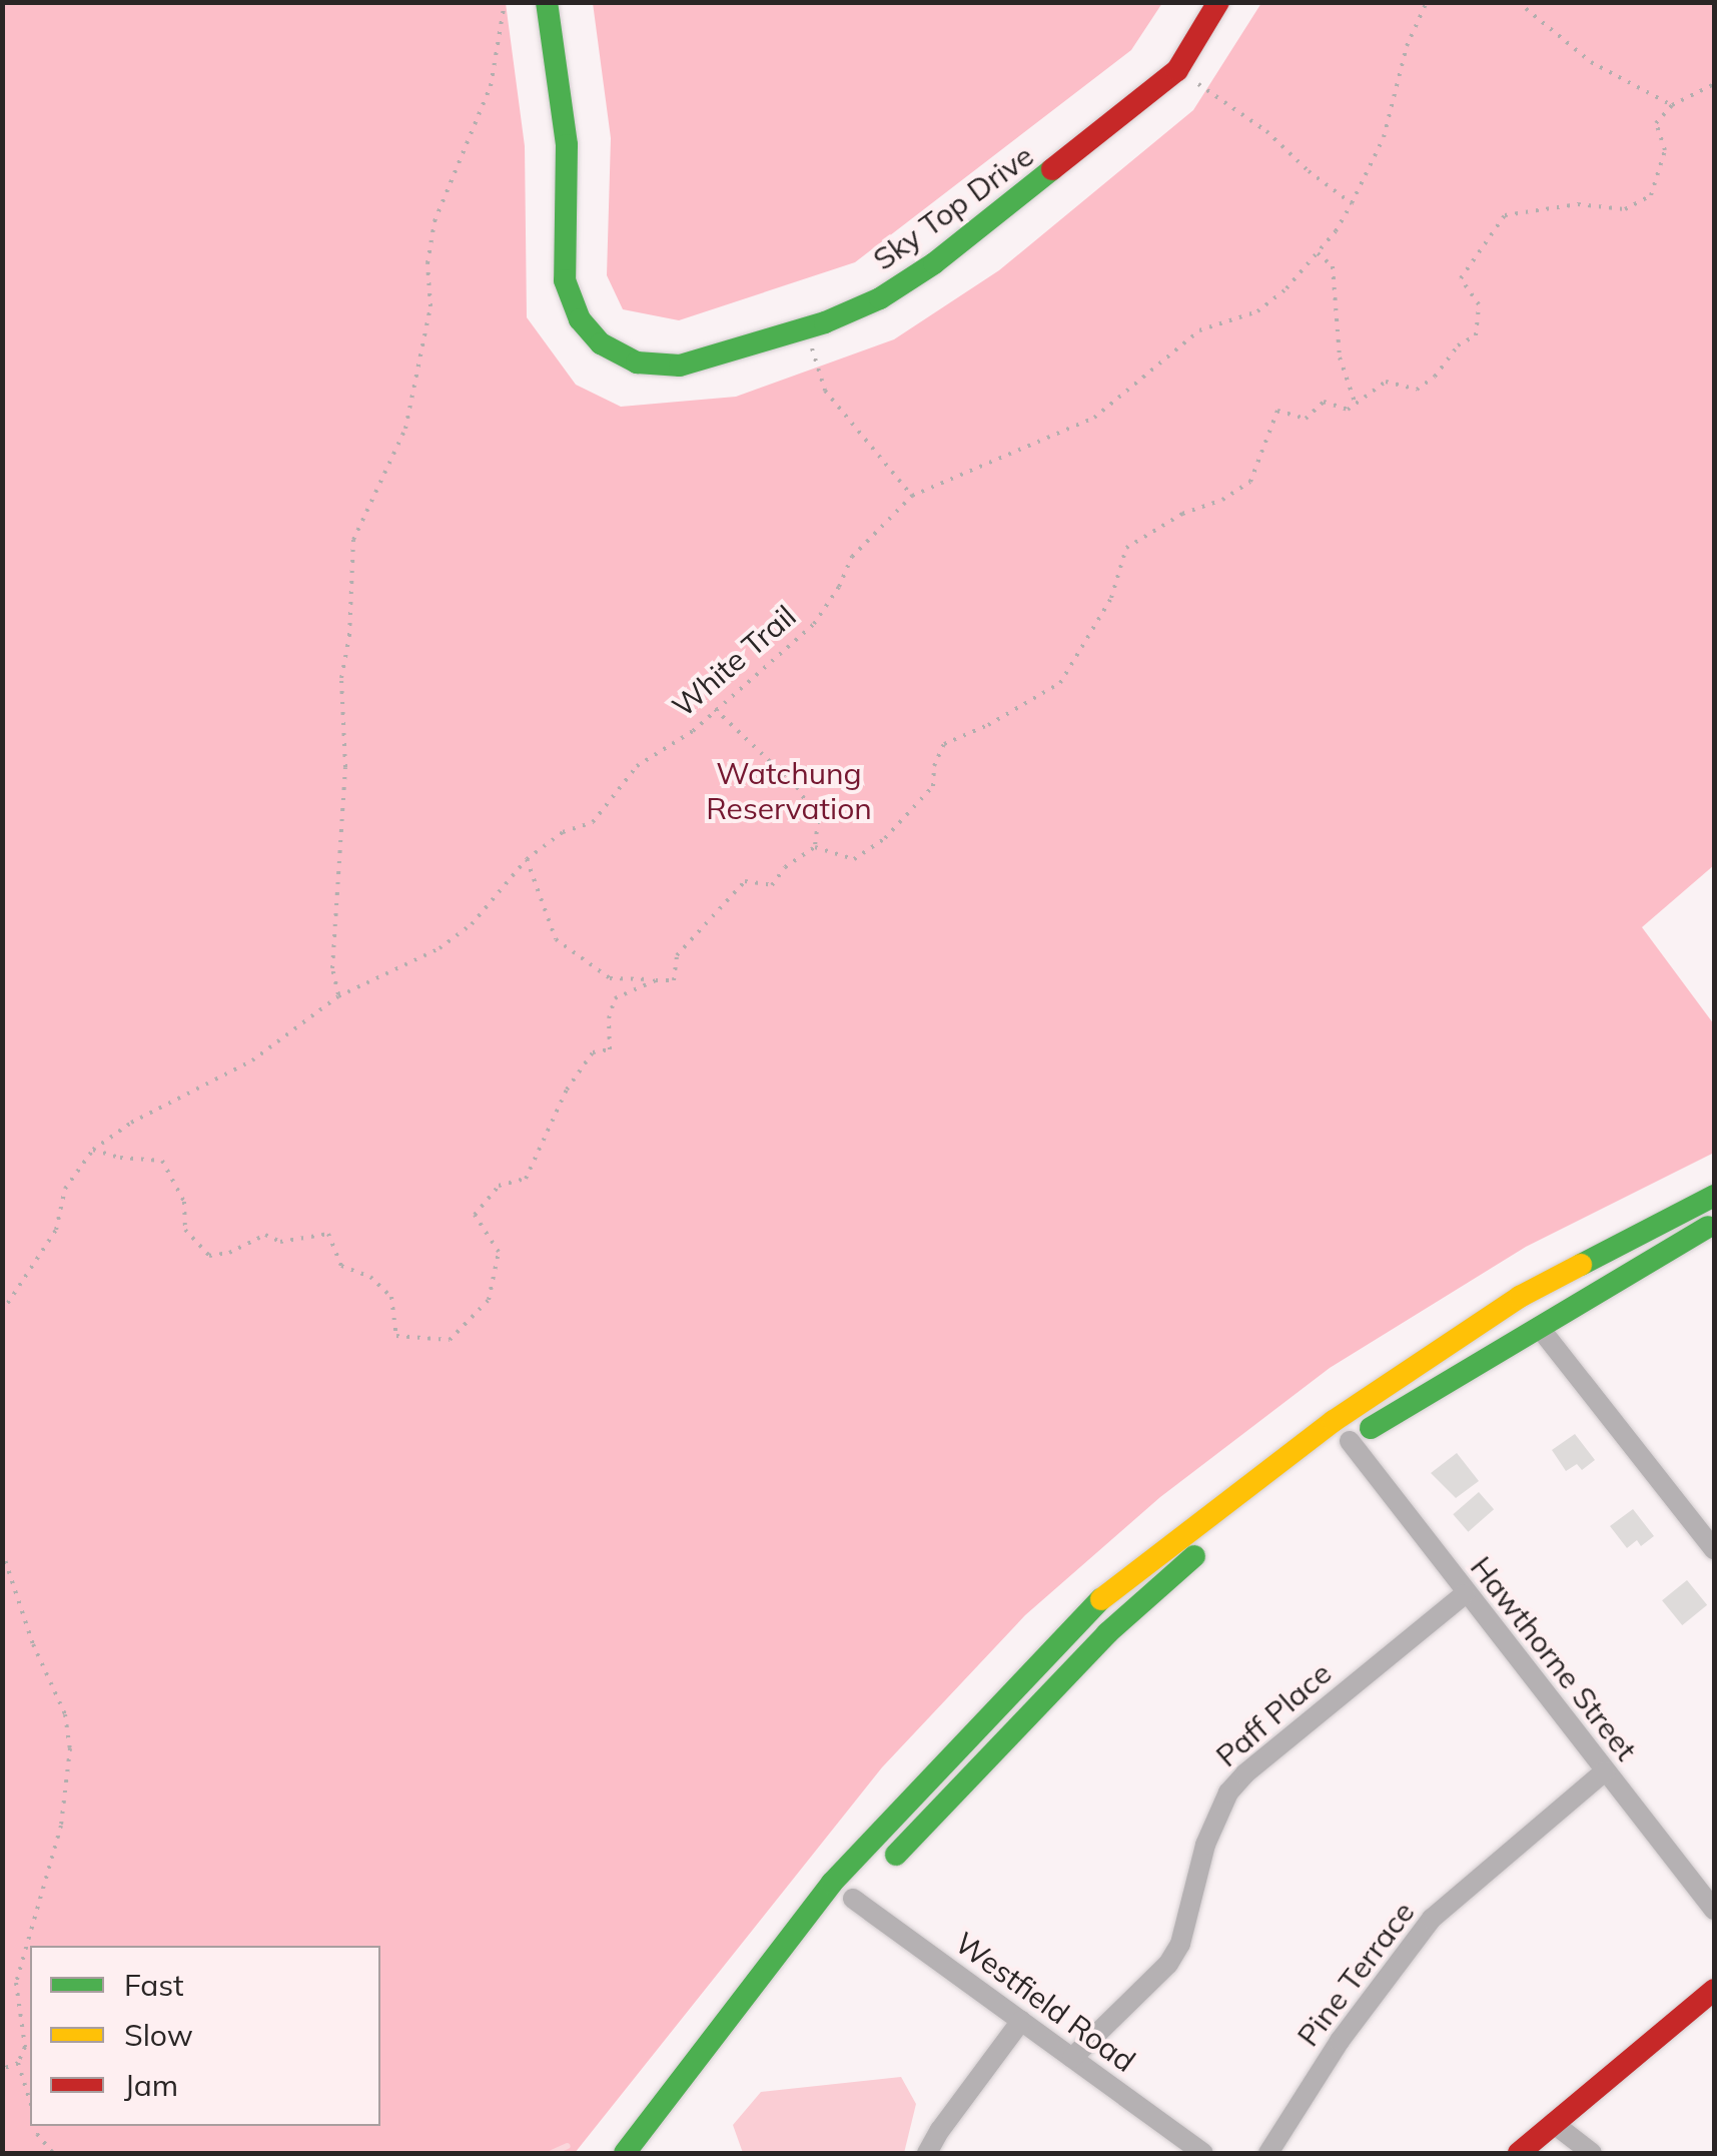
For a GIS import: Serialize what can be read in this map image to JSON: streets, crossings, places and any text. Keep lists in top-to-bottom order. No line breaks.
{"streets":{"main road":["Sky Top Drive"],"street":["Hawthorne Street","Paff Place","Pine Terrace","Westfield Road"],"path":["White Trail"]},"crossings":[["Hawthorne Street","Paff Place"],["Hawthorne Street","Pine Terrace"],["Paff Place","Westfield Road"]],"parks":["Watchung Reservation"],"legend":["Fast","Slow","Jam"]}
